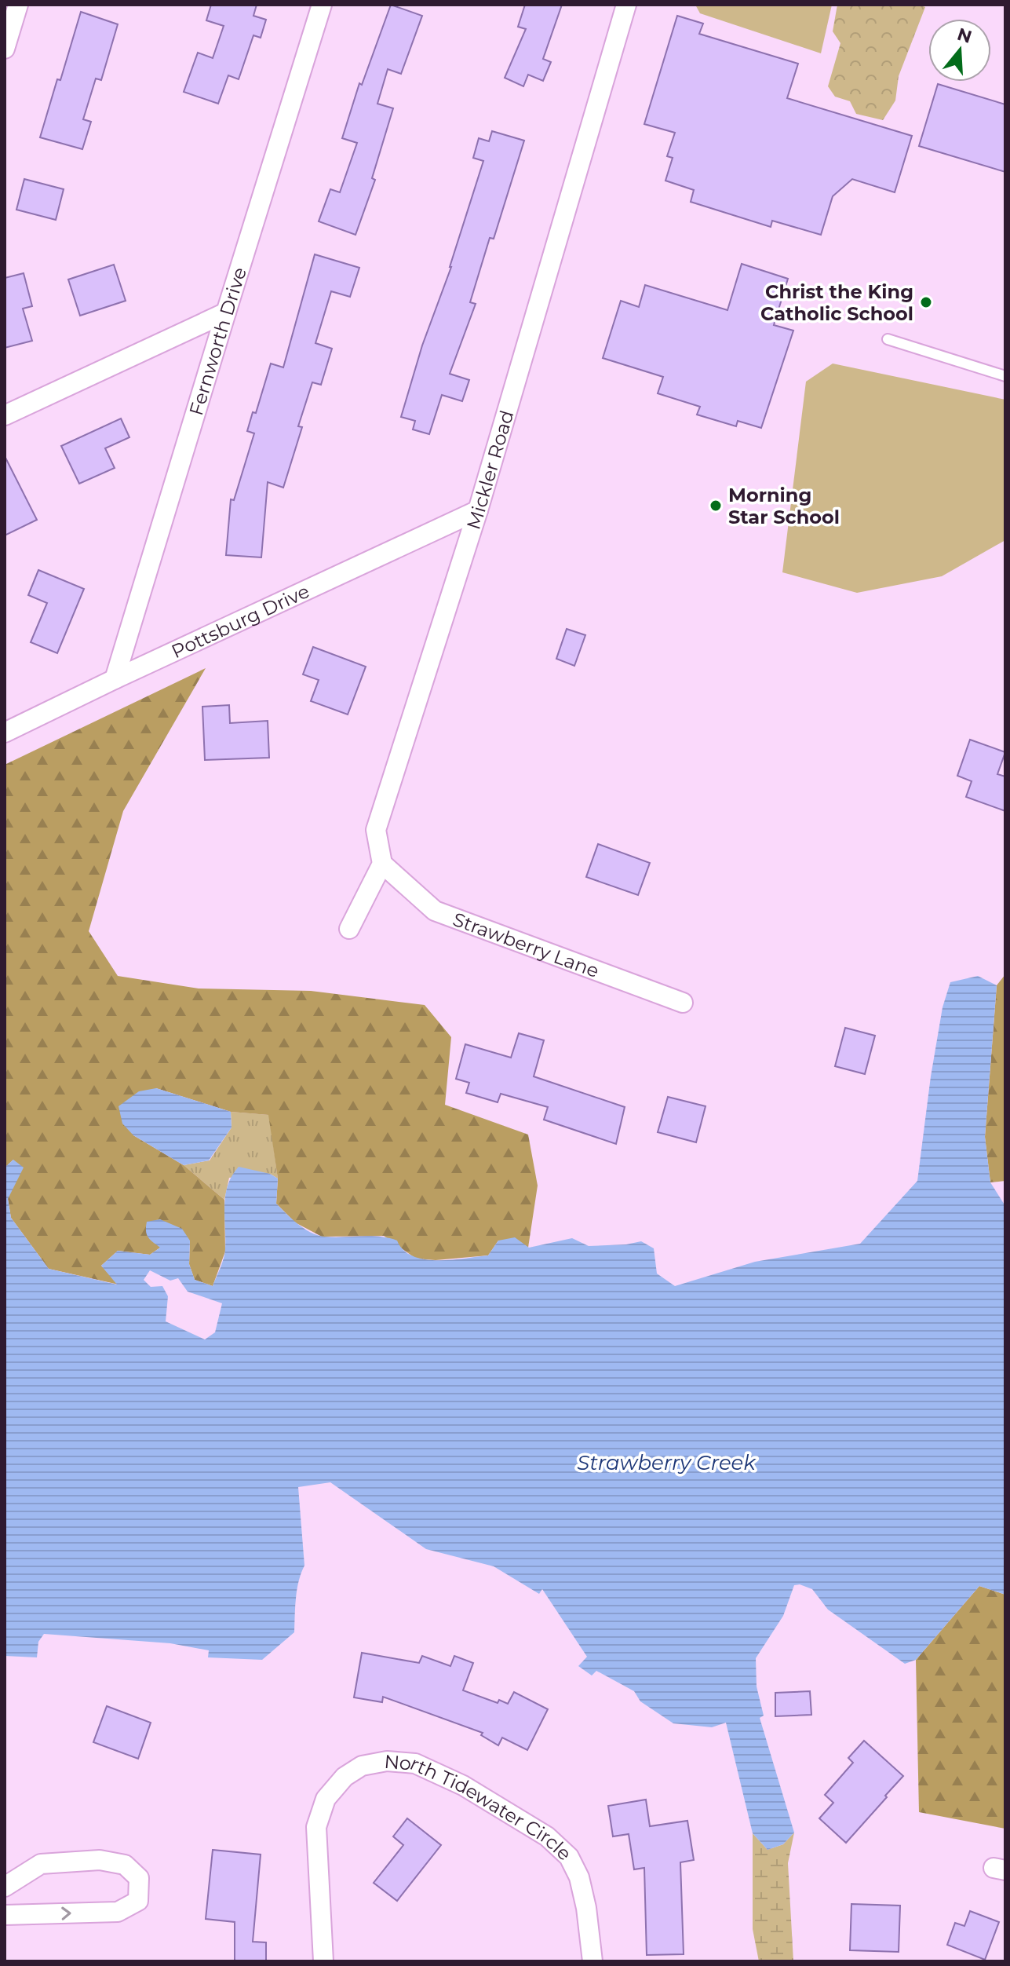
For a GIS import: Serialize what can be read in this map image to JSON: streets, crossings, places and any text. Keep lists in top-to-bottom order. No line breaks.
{"streets":{"street":["Fernworth Drive","Mickler Road","Pottsburg Drive","Strawberry Lane","North Tidewater Circle"]},"crossings":[["Fernworth Drive","Pottsburg Drive"],["Mickler Road","Pottsburg Drive"],["Mickler Road","Strawberry Lane"]],"water":["Strawberry Creek"],"places":["Christ the King Catholic School","Morning Star School"],"north":"top"}
